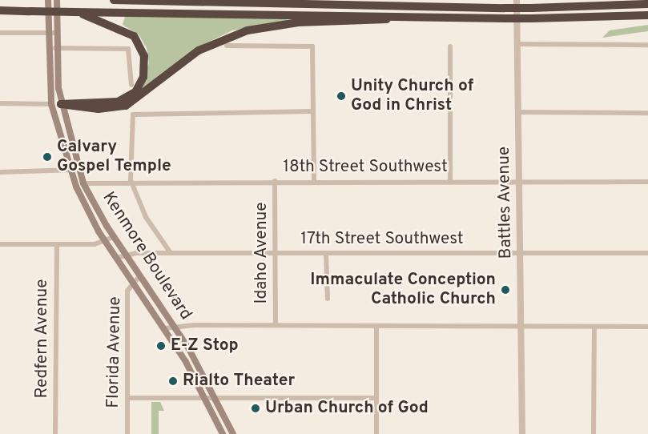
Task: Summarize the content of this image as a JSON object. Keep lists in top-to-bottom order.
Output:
{
  "streets": {
    "main road": ["Kenmore Boulevard"],
    "street": [
      "18th Street Southwest",
      "Battles Avenue",
      "17th Street Southwest",
      "Idaho Avenue",
      "Redfern Avenue",
      "Florida Avenue"
    ]
  },
  "crossings": [
    ["18th Street Southwest", "Battles Avenue"],
    ["18th Street Southwest", "Idaho Avenue"],
    ["18th Street Southwest", "Kenmore Boulevard"],
    ["Battles Avenue", "17th Street Southwest"],
    ["17th Street Southwest", "Idaho Avenue"],
    ["17th Street Southwest", "Kenmore Boulevard"],
    ["Kenmore Boulevard", "Florida Avenue"]
  ],
  "places": [
    "Unity Church of God in Christ",
    "Calvary Gospel Temple",
    "Immaculate Conception Catholic Church",
    "E-Z Stop",
    "Rialto Theater",
    "Urban Church of God"
  ]
}
